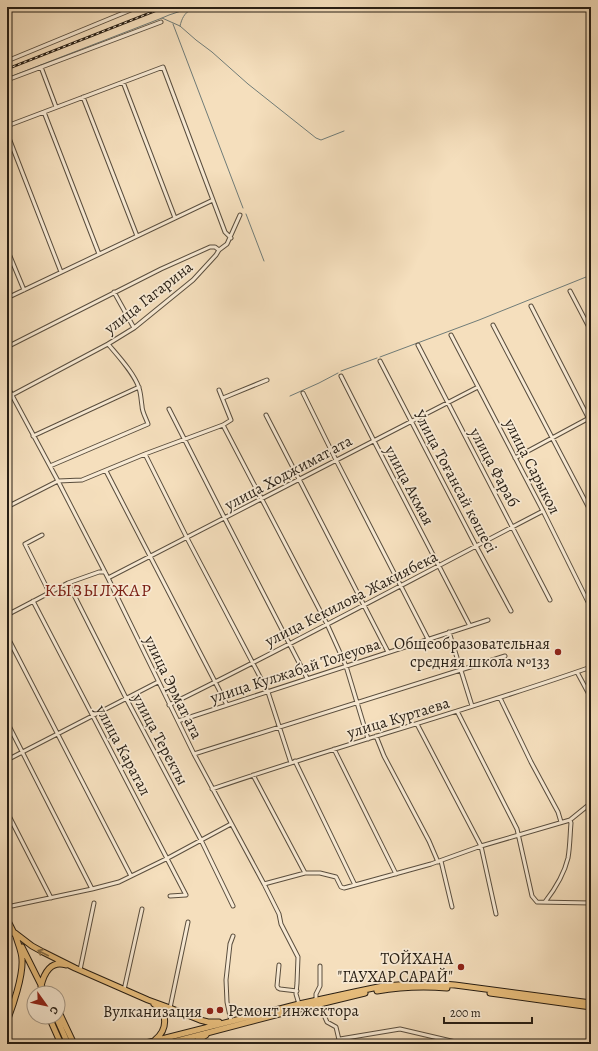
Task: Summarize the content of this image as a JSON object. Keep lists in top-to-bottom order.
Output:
{
  "streets": {
    "street": [
      "улица Гагарина",
      "улица Сарыкол",
      "улица Фараб",
      "улица Ходжимат ата",
      "Улица Тоғансай көшесі",
      "улица Акмая",
      "улица Кекилова Жакиябека",
      "улица Кулжабай Толеуова",
      "улица Эрмат ата",
      "улица Куртаева",
      "улица Теректы",
      "улица Каратал"
    ]
  },
  "crossings": [
    ["улица Гагарина", "улица Эрмат ата"],
    ["улица Сарыкол", "улица Ходжимат ата"],
    ["улица Сарыкол", "улица Кекилова Жакиябека"],
    ["улица Фараб", "улица Ходжимат ата"],
    ["улица Фараб", "улица Кекилова Жакиябека"],
    ["улица Ходжимат ата", "Улица Тоғансай көшесі"],
    ["улица Ходжимат ата", "улица Акмая"],
    ["улица Ходжимат ата", "улица Эрмат ата"],
    ["Улица Тоғансай көшесі", "улица Кекилова Жакиябека"],
    ["улица Акмая", "улица Кекилова Жакиябека"],
    ["улица Акмая", "улица Кулжабай Толеуова"],
    ["улица Кекилова Жакиябека", "улица Эрмат ата"],
    ["улица Кулжабай Толеуова", "улица Эрмат ата"],
    ["улица Эрмат ата", "улица Куртаева"]
  ],
  "districts": ["КЫЗЫЛЖАР"],
  "places": [
    "Общеобразовательная средняя школа №133",
    "ТОЙХАНА \"ГАУХАР САРАЙ\"",
    "Ремонт инжектора",
    "Вулканизация"
  ],
  "scale_bar": "200 m",
  "north": "bottom right"
}
